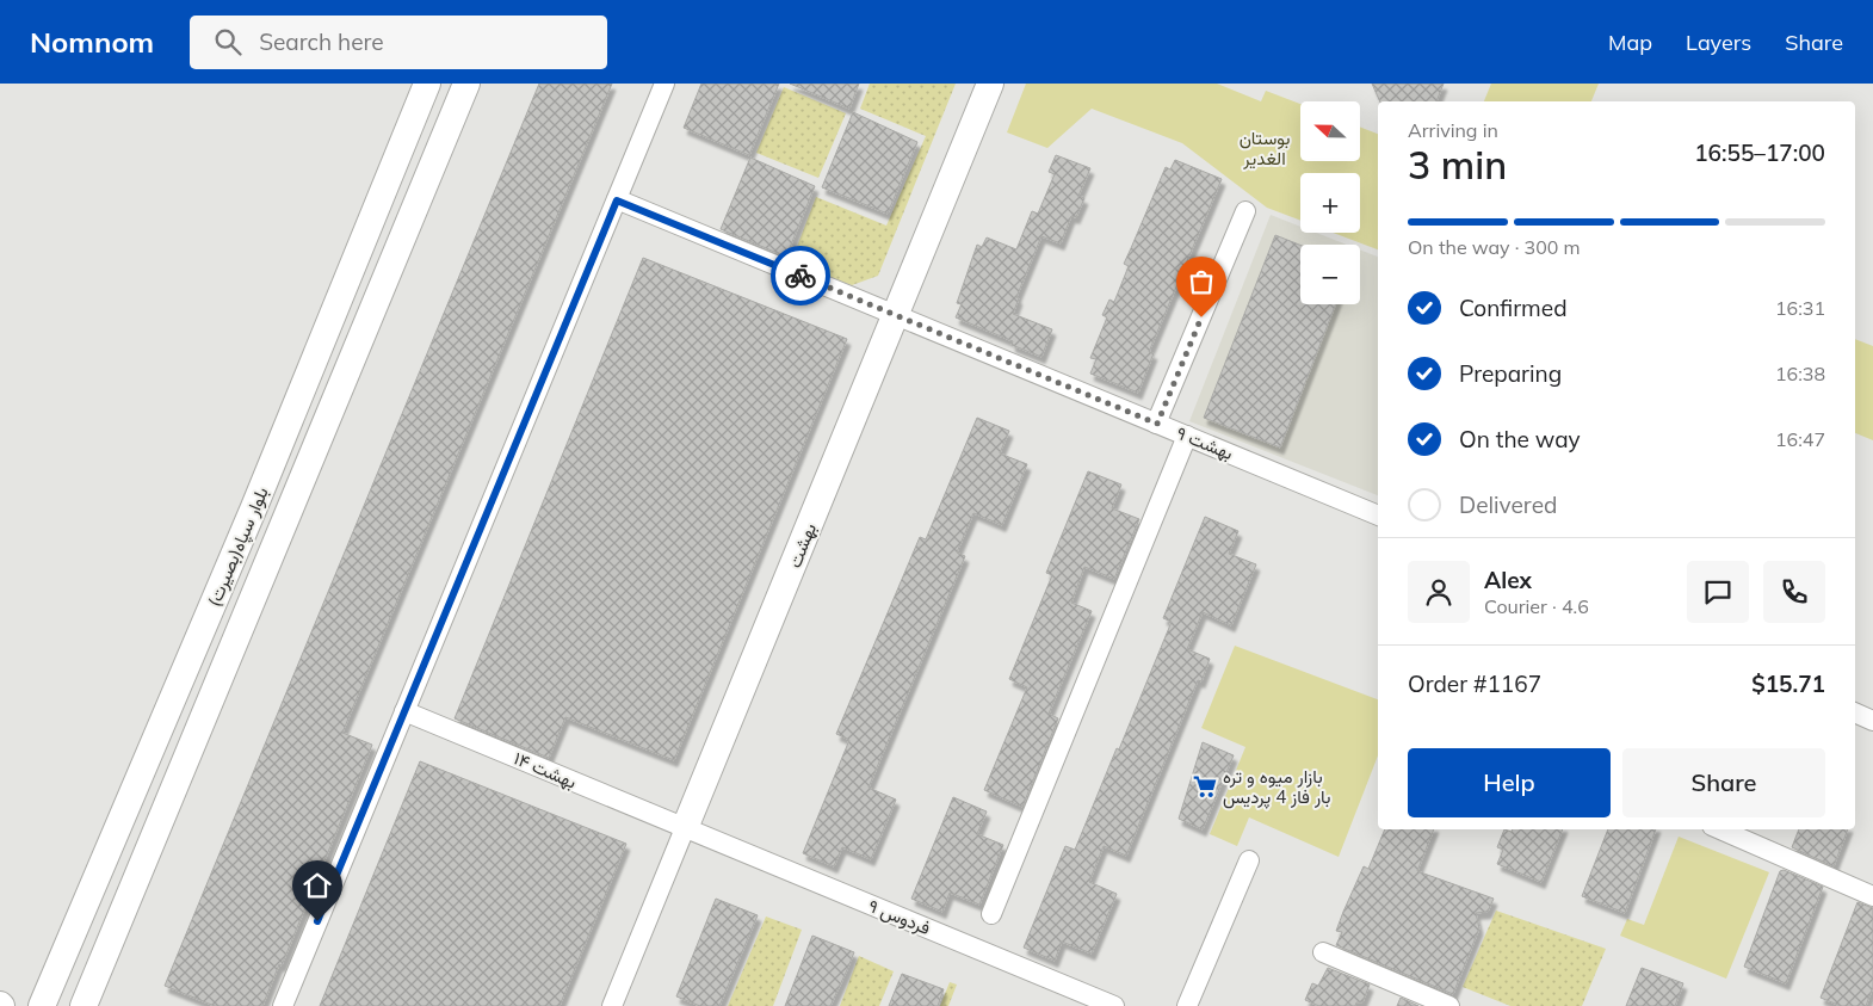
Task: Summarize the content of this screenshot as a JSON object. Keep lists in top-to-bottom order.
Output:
{
  "streets": {
    "main road": ["بهشت", "بلوار سپاه(بصیرت)"],
    "street": ["بهشت ۹", "بهشت ۱۴", "فردوس ۹"]
  },
  "crossings": [
    ["بهشت ۹", "بهشت"],
    ["بهشت", "بهشت ۱۴"],
    ["بهشت", "فردوس ۹"],
    ["بهشت ۱۴", "فردوس ۹"]
  ],
  "parks": ["بوستان الغدیر"],
  "places": {
    "supermarket": ["بازار میوه و تره بار فاز 4 پردیس"]
  },
  "north": "left",
  "page": {
    "header": "Nomnom",
    "search": "Search here",
    "nav": ["Map", "Layers", "Share"],
    "map_buttons": ["+", "−"],
    "heading": ["3 min", "Arriving in", "16:55–17:00"],
    "panel": [
      "Alex",
      "Courier · 4.6",
      "Order #1167",
      "$15.71"
    ],
    "bar": "On the way · 300 m",
    "list": [
      ["Confirmed", "16:31"],
      ["Preparing", "16:38"],
      ["On the way", "16:47"],
      "Delivered"
    ],
    "buttons": ["Help", "Share"]
  }
}
